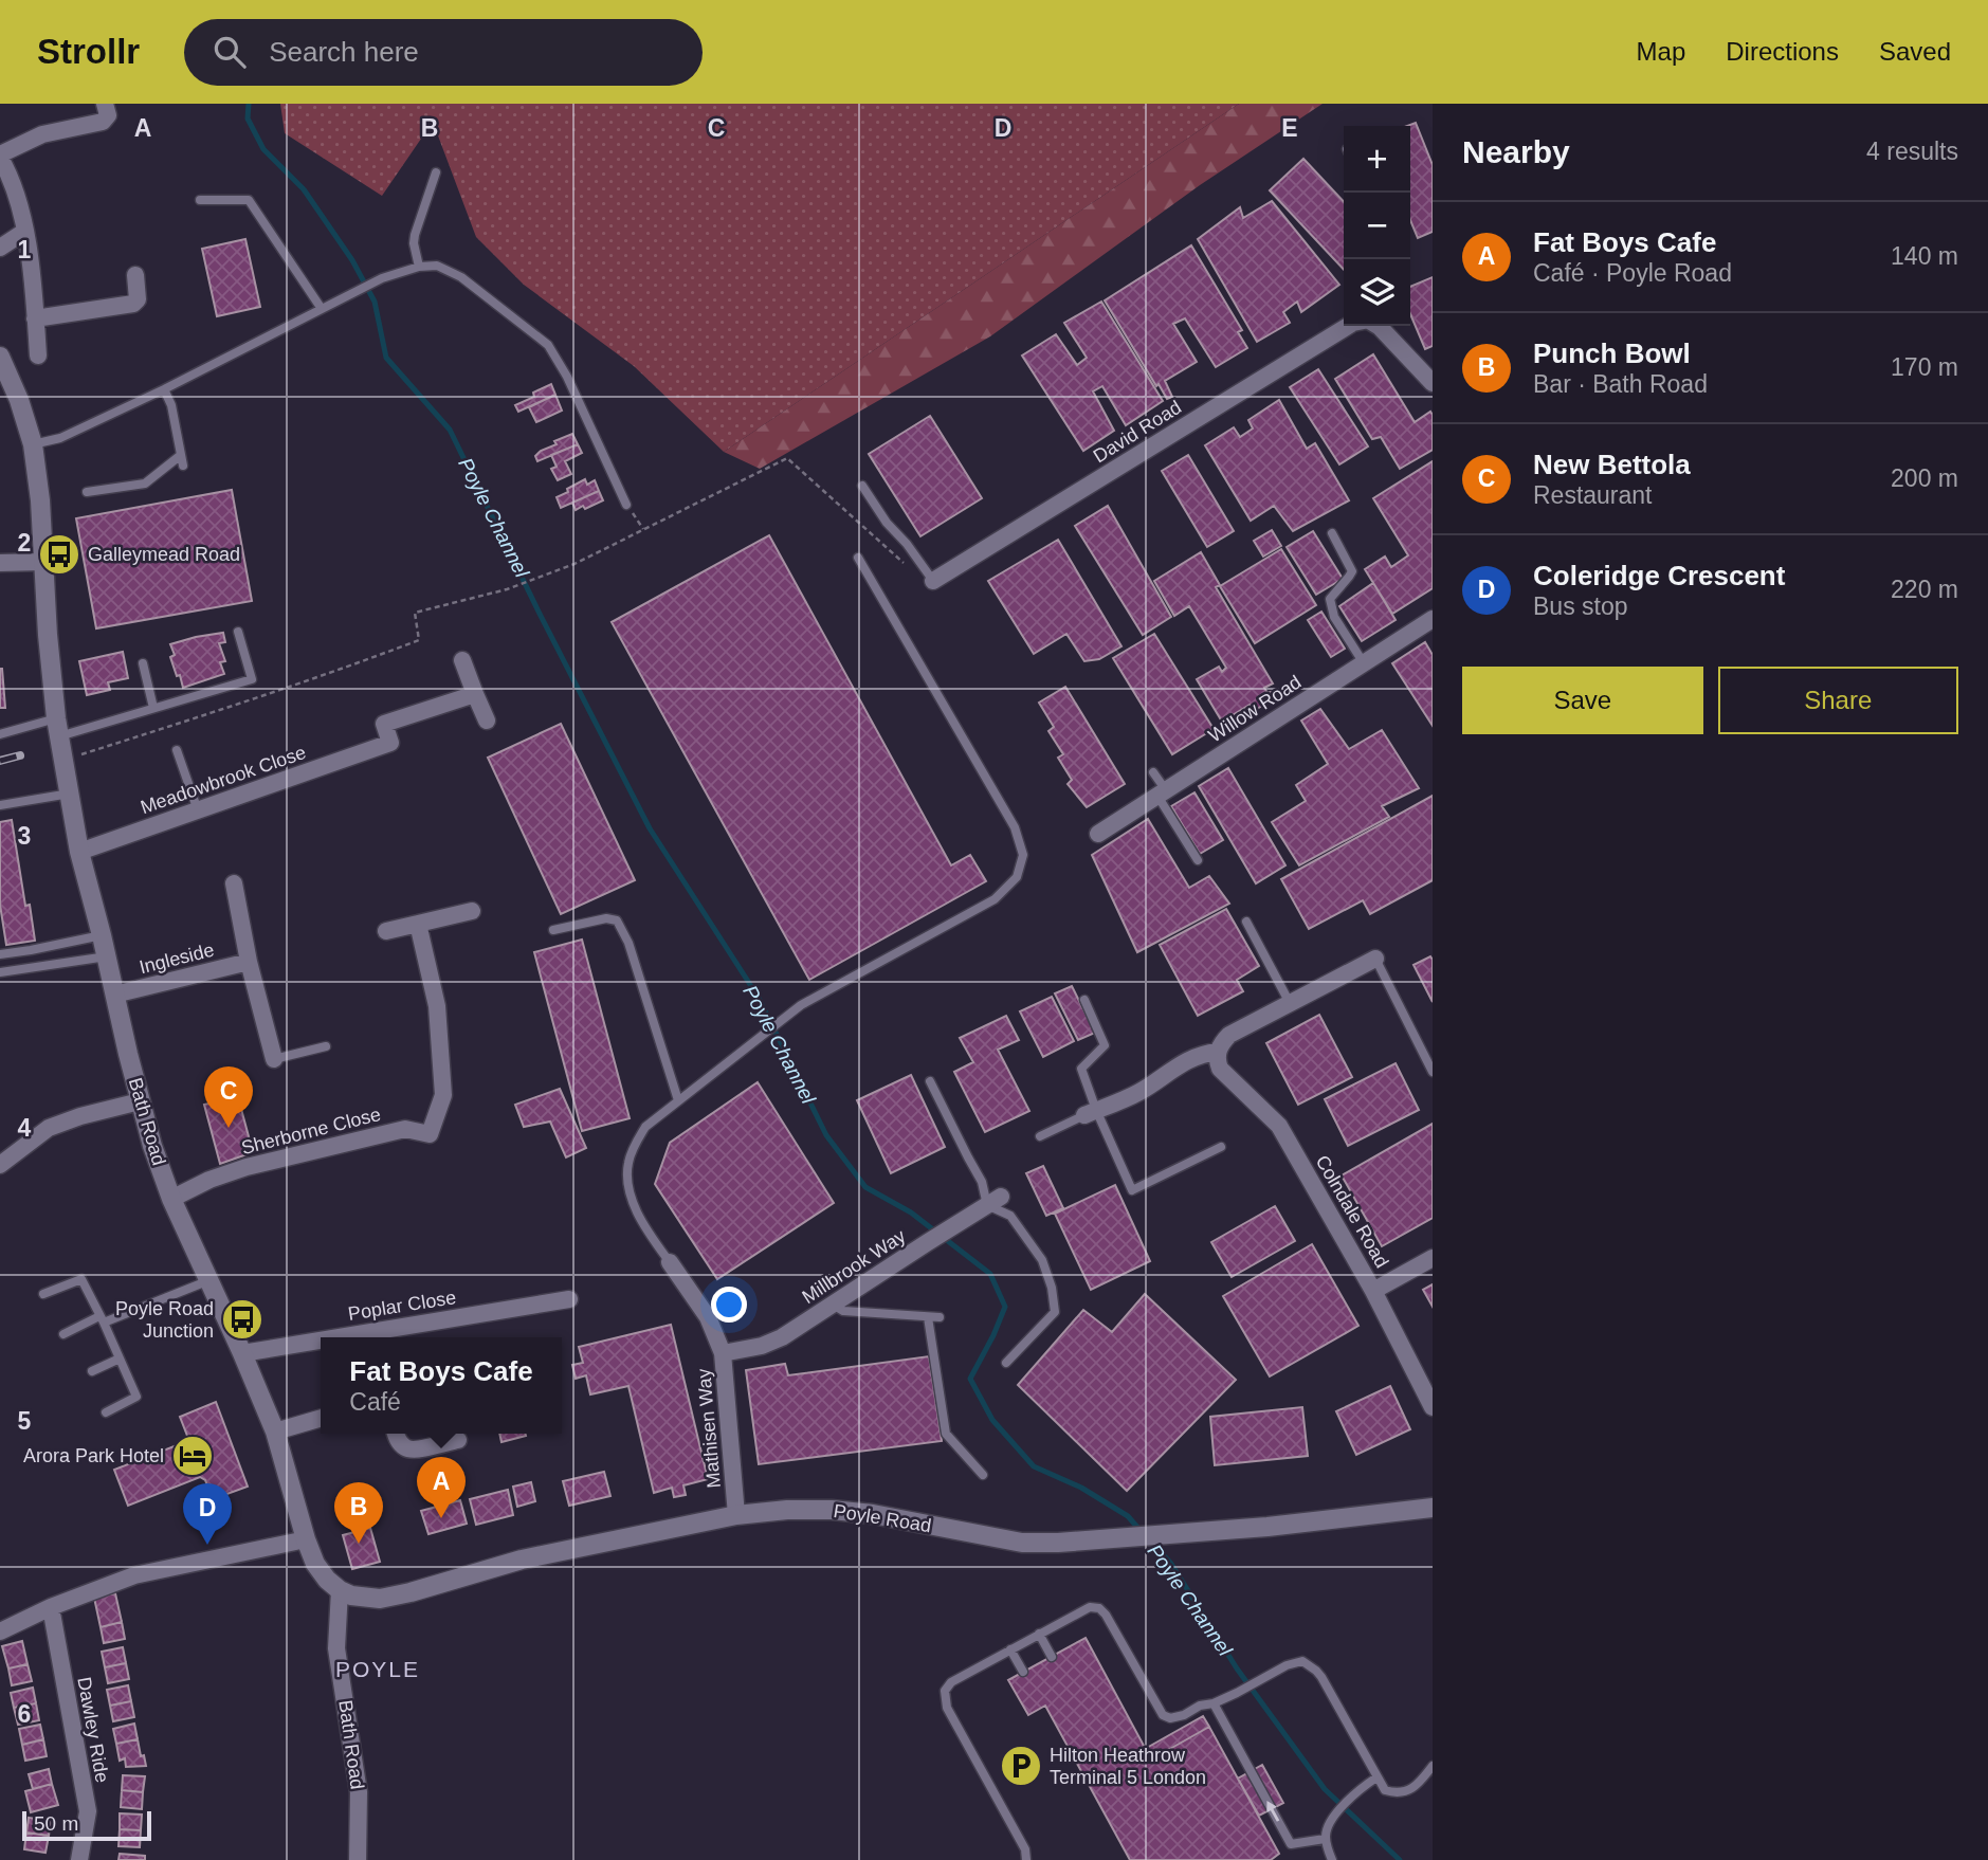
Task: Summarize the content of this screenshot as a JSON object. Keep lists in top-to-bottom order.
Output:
{
  "streets": {
    "street": [
      "David Road",
      "Willow Road",
      "Meadowbrook Close",
      "Ingleside",
      "Bath Road",
      "Sherborne Close",
      "Colndale Road",
      "Millbrook Way",
      "Poplar Close",
      "Mathisen Way",
      "Poyle Road",
      "Dawley Ride"
    ]
  },
  "crossings": [
    ["Meadowbrook Close", "Bath Road"],
    ["Ingleside", "Bath Road"],
    ["Bath Road", "Sherborne Close"],
    ["Bath Road", "Poplar Close"],
    ["Bath Road", "Poyle Road"],
    ["Millbrook Way", "Mathisen Way"],
    ["Mathisen Way", "Poyle Road"]
  ],
  "districts": ["POYLE"],
  "water": ["Poyle Channel"],
  "places": {
    "bus stop": ["Galleymead Road", "Poyle Road Junction"],
    "hotel": ["Arora Park Hotel"],
    "parking": ["Hilton Heathrow Terminal 5 London"]
  },
  "scale_bar": "50 m",
  "page": {
    "header": "Strollr",
    "search": "Search here",
    "nav": ["Map", "Directions", "Saved"],
    "heading": ["Nearby", "4 results"],
    "map_buttons": ["+", "−"],
    "list": [
      {
        "mark": "A",
        "name": "Fat Boys Cafe",
        "note": "Café · Poyle Road",
        "value": "140 m"
      },
      {
        "mark": "B",
        "name": "Punch Bowl",
        "note": "Bar · Bath Road",
        "value": "170 m"
      },
      {
        "mark": "C",
        "name": "New Bettola",
        "note": "Restaurant",
        "value": "200 m"
      },
      {
        "mark": "D",
        "name": "Coleridge Crescent",
        "note": "Bus stop",
        "value": "220 m"
      }
    ],
    "buttons": ["Save", "Share"],
    "pins": [
      "C",
      "A",
      "B",
      "D"
    ],
    "popup": ["Fat Boys Cafe", "Café"],
    "scale": "50 m"
  },
  "grid": {
    "columns": [
      "A",
      "B",
      "C",
      "D",
      "E"
    ],
    "rows": [
      "1",
      "2",
      "3",
      "4",
      "5",
      "6"
    ]
  }
}
